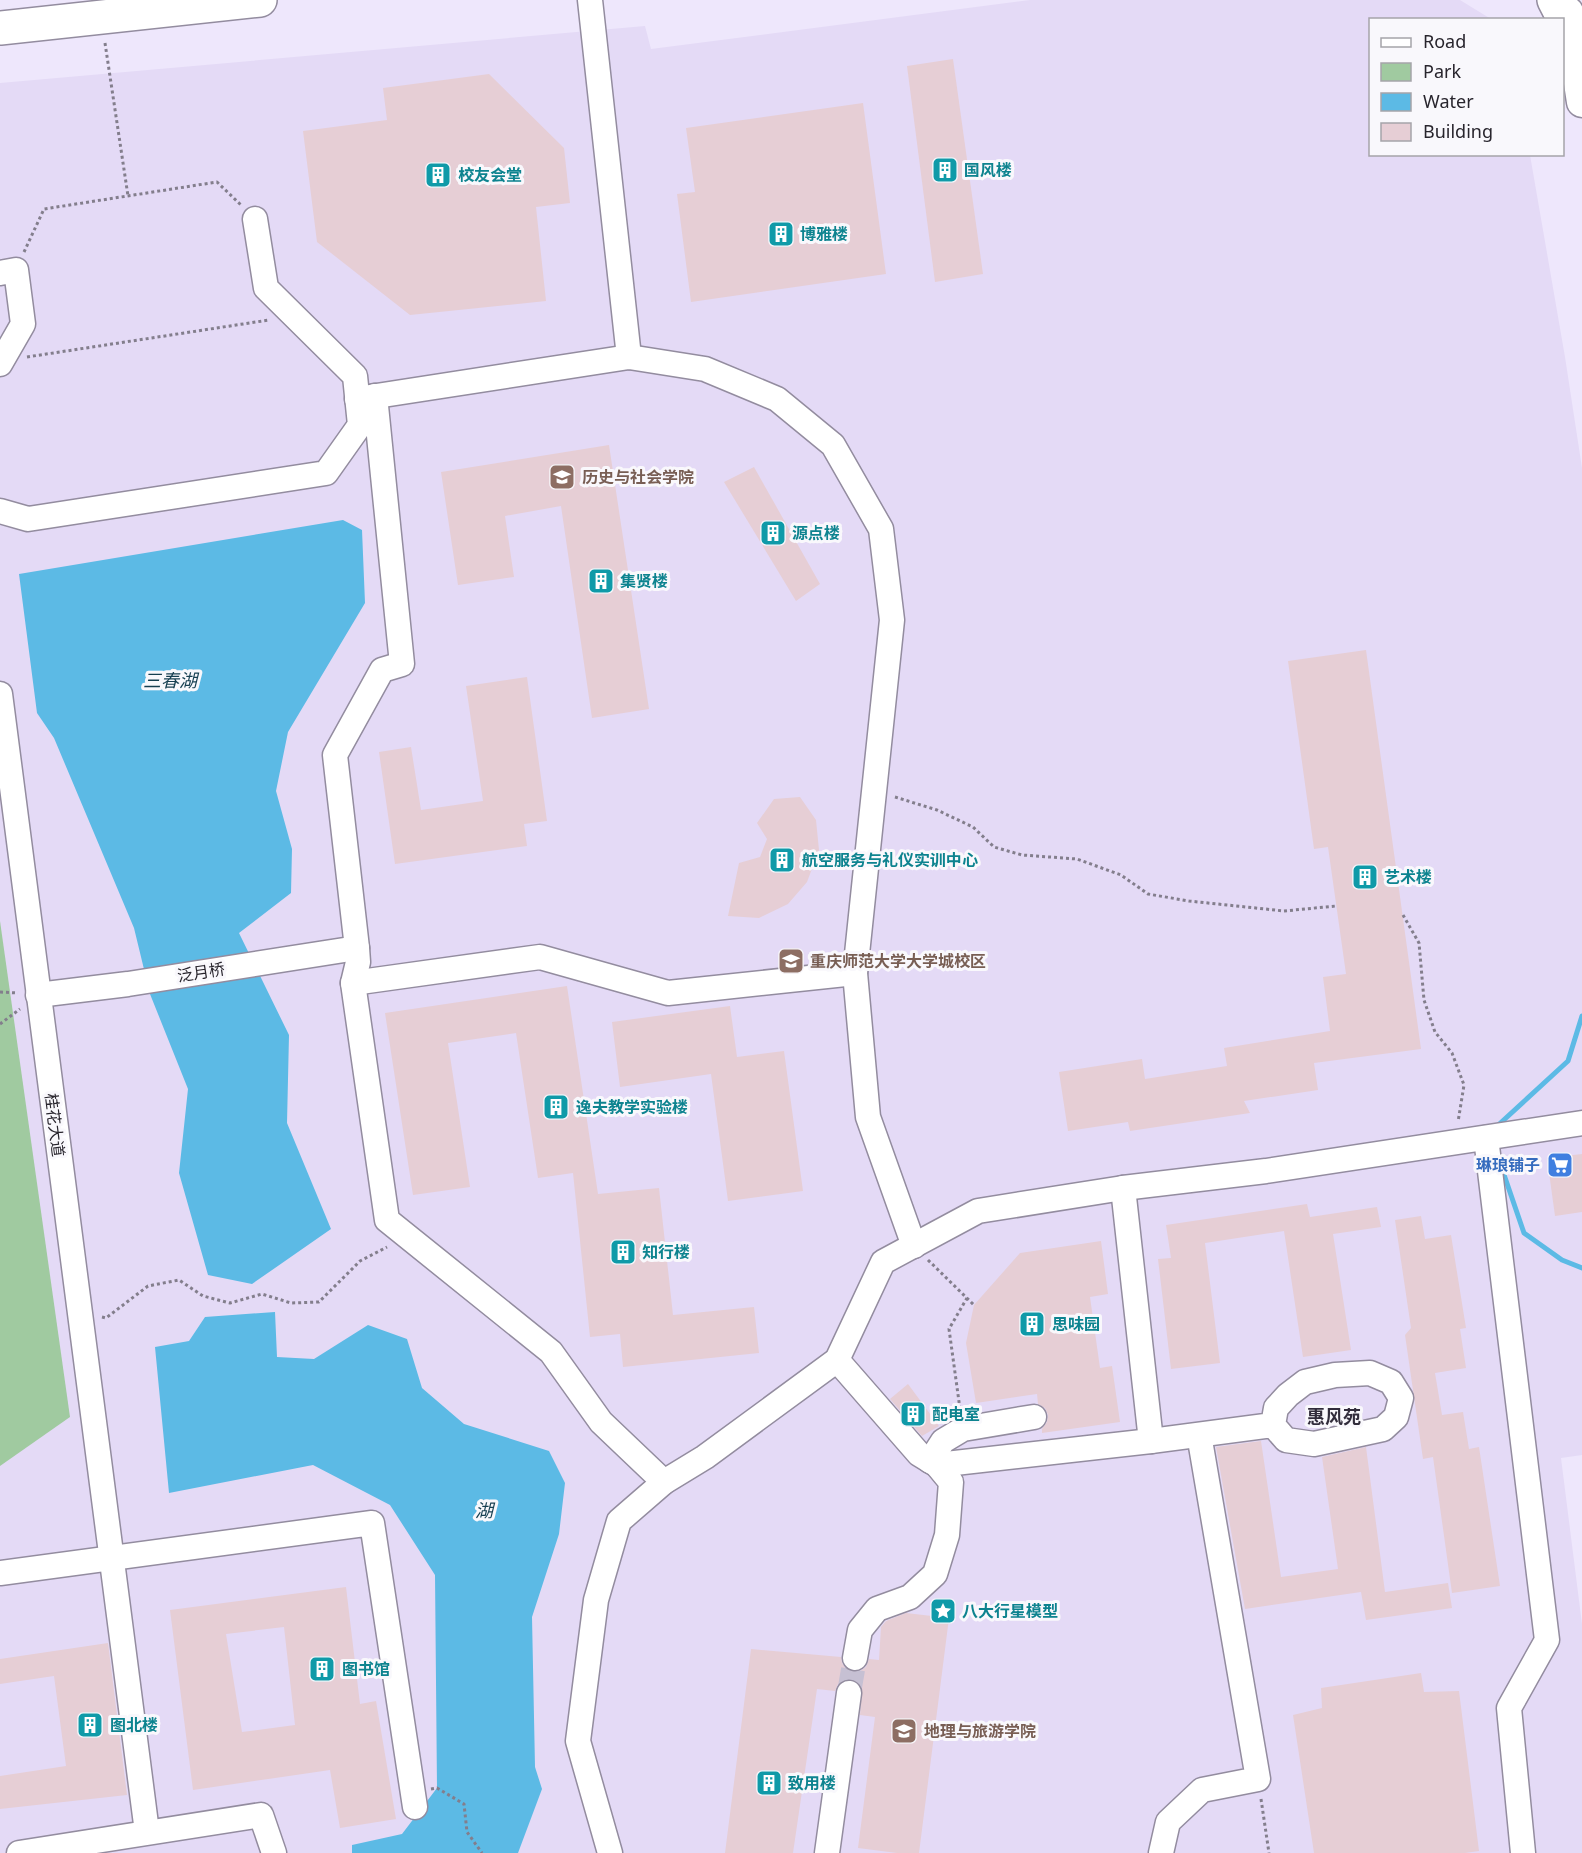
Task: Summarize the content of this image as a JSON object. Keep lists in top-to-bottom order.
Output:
{
  "streets": {
    "street": ["泛月桥", "桂花大道"]
  },
  "crossings": [
    ["泛月桥", "桂花大道"]
  ],
  "districts": ["惠风苑"],
  "water": ["三春湖", "湖"],
  "places": {
    "building": [
      "国风楼",
      "校友会堂",
      "博雅楼",
      "源点楼",
      "集贤楼",
      "航空服务与礼仪实训中心",
      "艺术楼",
      "逸夫教学实验楼",
      "知行楼",
      "思味园",
      "配电室",
      "图书馆",
      "图北楼",
      "致用楼"
    ],
    "school or university": ["历史与社会学院", "重庆师范大学大学城校区", "地理与旅游学院"],
    "supermarket": ["琳琅铺子"],
    "place": ["八大行星模型"]
  },
  "legend": [
    "Road",
    "Park",
    "Water",
    "Building"
  ]
}
